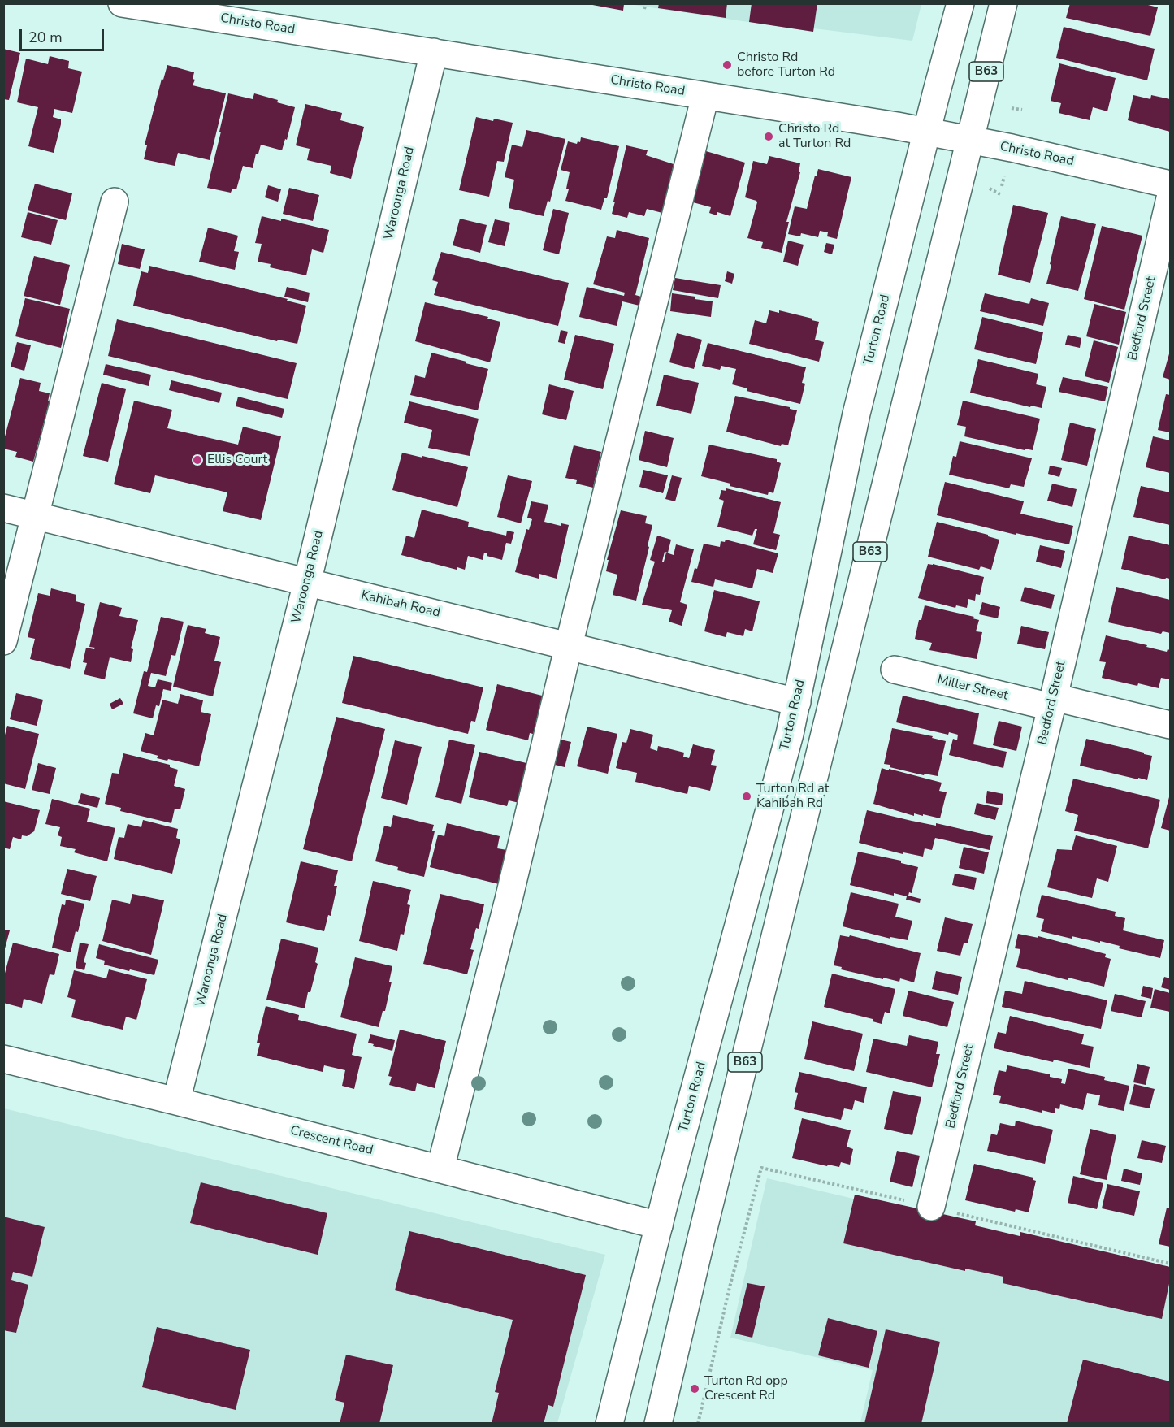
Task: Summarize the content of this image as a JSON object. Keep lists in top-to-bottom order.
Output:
{
  "streets": {
    "street": [
      "Christo Road",
      "B63",
      "Waroonga Road",
      "Bedford Street",
      "Turton Road",
      "Kahibah Road",
      "Miller Street",
      "Crescent Road"
    ]
  },
  "crossings": [
    ["Christo Road", "B63"],
    ["Christo Road", "Waroonga Road"],
    ["Christo Road", "Turton Road"],
    ["Waroonga Road", "Kahibah Road"],
    ["Waroonga Road", "Crescent Road"],
    ["Bedford Street", "Miller Street"],
    ["Turton Road", "Kahibah Road"],
    ["Turton Road", "Crescent Road"]
  ],
  "places": [
    "Christo Rd before Turton Rd",
    "Christo Rd at Turton Rd",
    "Ellis Court",
    "Turton Rd at Kahibah Rd",
    "Turton Rd opp Crescent Rd"
  ],
  "scale_bar": "20 m"
}
